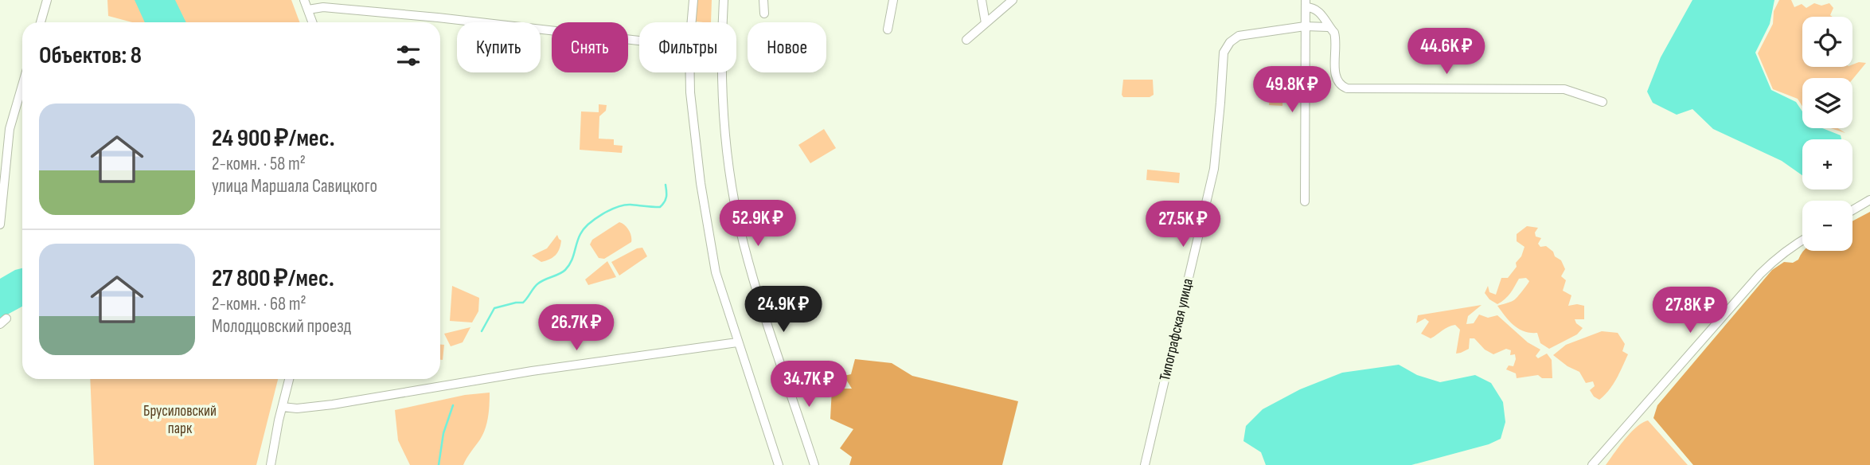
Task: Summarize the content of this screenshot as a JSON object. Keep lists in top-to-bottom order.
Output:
{
  "streets": {
    "street": ["Типографская улица"]
  },
  "parks": ["Брусиловский парк"],
  "page": {
    "map_buttons": ["+", "−"],
    "chip": [
      "Купить",
      "Снять",
      "Фильтры",
      "Новое"
    ],
    "heading": "Объектов: 8",
    "price": [
      "44.6K ₽",
      "49.8K ₽",
      "52.9K ₽",
      "27.5K ₽",
      "24.9K ₽",
      "27.8K ₽",
      "26.7K ₽",
      "34.7K ₽"
    ],
    "list": [
      {
        "name": "24 900 ₽/мес.",
        "note": "2-комн. · 58 m² · улица Маршала Савицкого"
      },
      {
        "name": "27 800 ₽/мес.",
        "note": "2-комн. · 68 m² · Молодцовский проезд"
      }
    ]
  }
}
